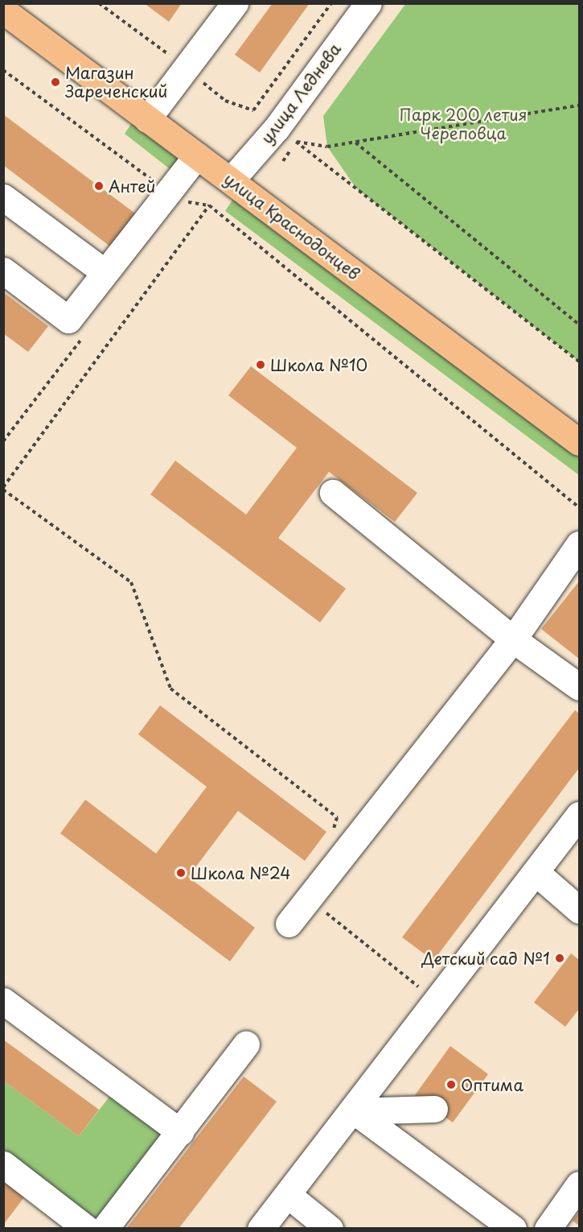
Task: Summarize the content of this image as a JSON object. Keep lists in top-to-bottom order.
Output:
{
  "streets": {
    "main road": ["улица Краснодонцев"],
    "street": ["улица Леднева"]
  },
  "crossings": [
    ["улица Леднева", "улица Краснодонцев"]
  ],
  "parks": ["Парк 200 летия Череповца"],
  "places": [
    "Магазин Зареченский",
    "Антей",
    "Школа №10",
    "Школа №24",
    "Детский сад №1",
    "Оптима"
  ]
}
